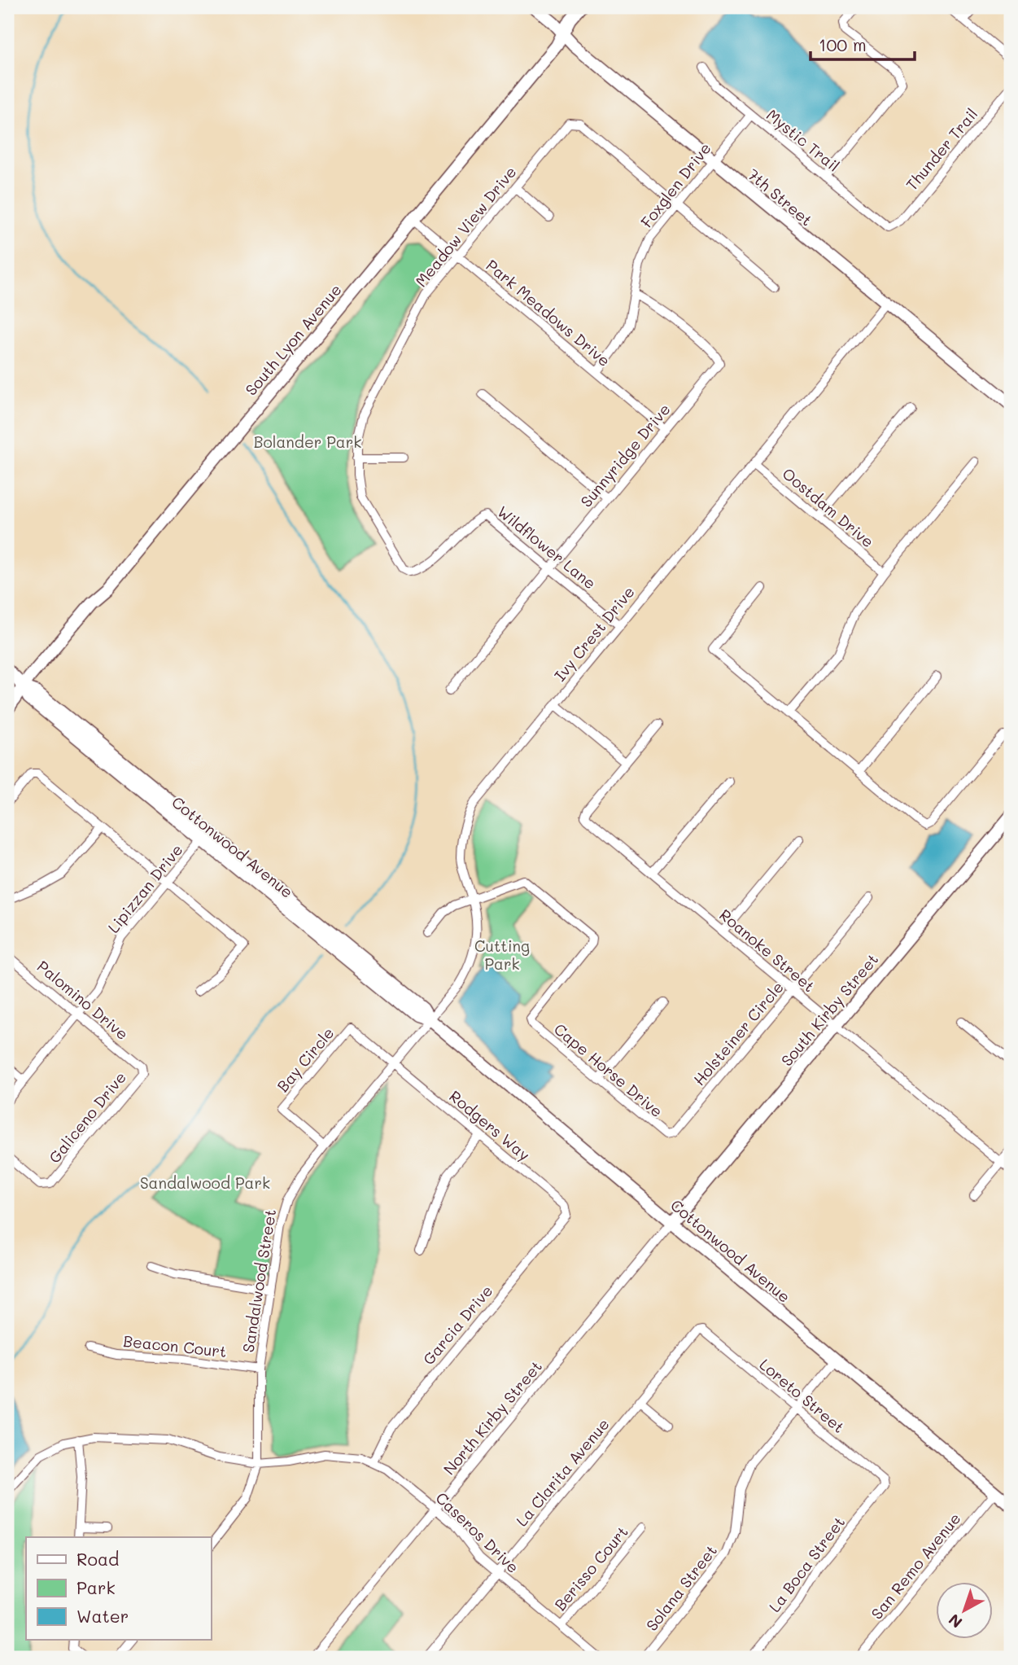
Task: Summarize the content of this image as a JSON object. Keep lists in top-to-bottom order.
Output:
{
  "streets": {
    "street": [
      "Mystic Trail",
      "Thunder Trail",
      "Foxglen Drive",
      "7th Street",
      "Meadow View Drive",
      "Park Meadows Drive",
      "South Lyon Avenue",
      "Sunnyridge Drive",
      "Oostdam Drive",
      "Wildflower Lane",
      "Ivy Crest Drive",
      "Cottonwood Avenue",
      "Lipizzan Drive",
      "Roanoke Street",
      "Palomino Drive",
      "South Kirby Street",
      "Holsteiner Circle",
      "Bay Circle",
      "Cape Horse Drive",
      "Galiceno Drive",
      "Rodgers Way",
      "Sandalwood Street",
      "Garcia Drive",
      "Beacon Court",
      "Loreto Street",
      "North Kirby Street",
      "La Clarita Avenue",
      "Caseros Drive",
      "La Boca Street",
      "San Remo Avenue",
      "Berisso Court",
      "Solana Street"
    ]
  },
  "crossings": [
    ["Mystic Trail", "Thunder Trail"],
    ["Mystic Trail", "Foxglen Drive"],
    ["Foxglen Drive", "7th Street"],
    ["Foxglen Drive", "Meadow View Drive"],
    ["Foxglen Drive", "Park Meadows Drive"],
    ["Foxglen Drive", "Sunnyridge Drive"],
    ["7th Street", "South Lyon Avenue"],
    ["7th Street", "Ivy Crest Drive"],
    ["Meadow View Drive", "Park Meadows Drive"],
    ["Meadow View Drive", "Wildflower Lane"],
    ["Park Meadows Drive", "South Lyon Avenue"],
    ["Park Meadows Drive", "Sunnyridge Drive"],
    ["South Lyon Avenue", "Cottonwood Avenue"],
    ["Sunnyridge Drive", "Wildflower Lane"],
    ["Oostdam Drive", "Ivy Crest Drive"],
    ["Wildflower Lane", "Ivy Crest Drive"],
    ["Ivy Crest Drive", "Cottonwood Avenue"],
    ["Ivy Crest Drive", "Cape Horse Drive"],
    ["Ivy Crest Drive", "Sandalwood Street"],
    ["Cottonwood Avenue", "Lipizzan Drive"],
    ["Cottonwood Avenue", "South Kirby Street"],
    ["Cottonwood Avenue", "Sandalwood Street"],
    ["Cottonwood Avenue", "North Kirby Street"],
    ["Cottonwood Avenue", "San Remo Avenue"],
    ["Cottonwood Avenue", "Solana Street"],
    ["Lipizzan Drive", "Palomino Drive"],
    ["Roanoke Street", "South Kirby Street"],
    ["Roanoke Street", "Holsteiner Circle"],
    ["Palomino Drive", "Galiceno Drive"],
    ["South Kirby Street", "North Kirby Street"],
    ["Holsteiner Circle", "Cape Horse Drive"],
    ["Bay Circle", "Rodgers Way"],
    ["Bay Circle", "Sandalwood Street"],
    ["Rodgers Way", "Sandalwood Street"],
    ["Rodgers Way", "Garcia Drive"],
    ["Sandalwood Street", "Beacon Court"],
    ["Sandalwood Street", "Caseros Drive"],
    ["Garcia Drive", "Caseros Drive"],
    ["Loreto Street", "La Clarita Avenue"],
    ["Loreto Street", "La Boca Street"],
    ["Loreto Street", "Solana Street"],
    ["North Kirby Street", "Caseros Drive"],
    ["La Clarita Avenue", "Caseros Drive"],
    ["Caseros Drive", "Berisso Court"]
  ],
  "parks": ["Bolander Park", "Cutting Park", "Sandalwood Park"],
  "legend": ["Road", "Park", "Water"],
  "scale_bar": "100 m",
  "north": "bottom left"
}
